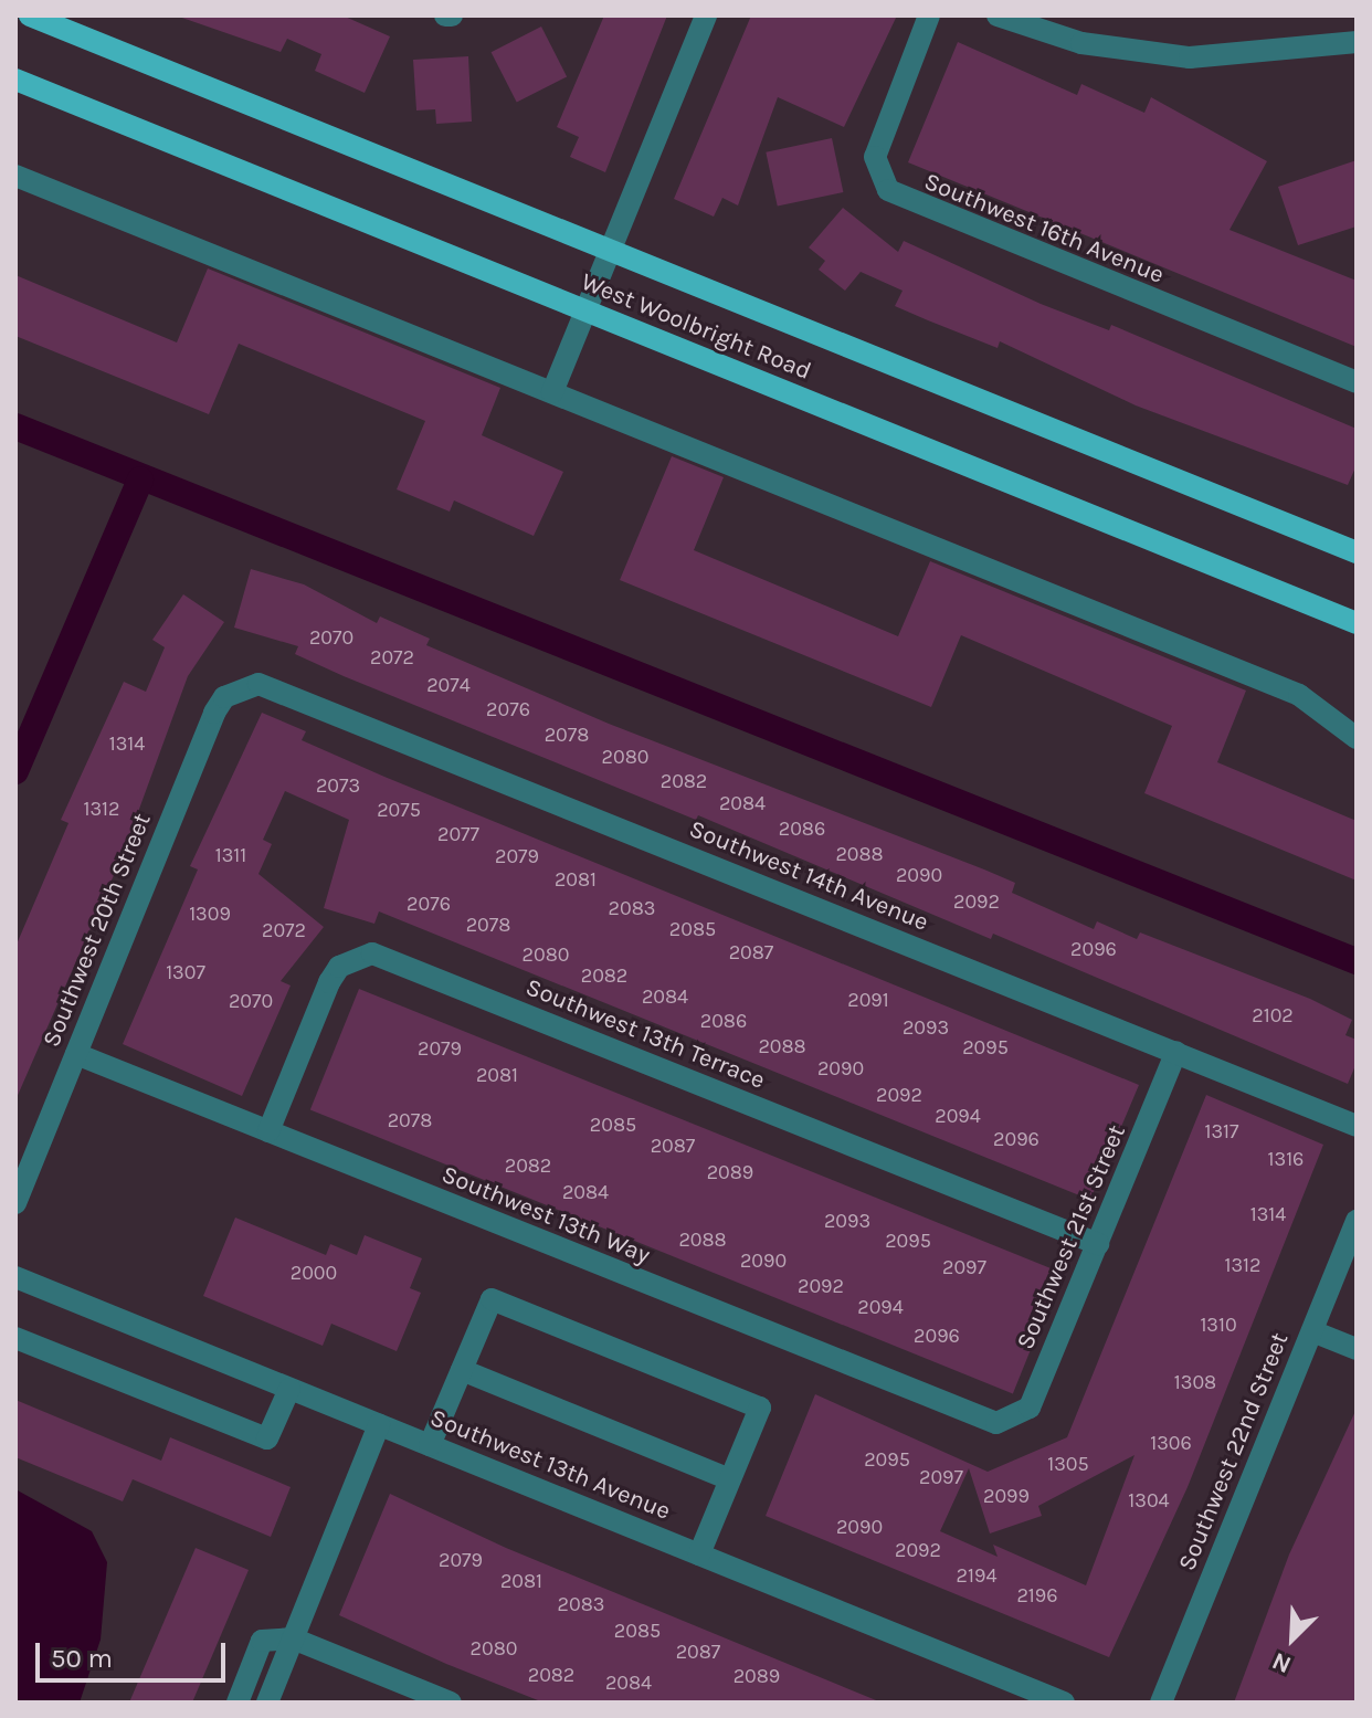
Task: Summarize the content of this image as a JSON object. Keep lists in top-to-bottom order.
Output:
{
  "streets": {
    "main road": ["West Woolbright Road"],
    "street": [
      "Southwest 16th Avenue",
      "Southwest 14th Avenue",
      "Southwest 20th Street",
      "Southwest 13th Terrace",
      "Southwest 13th Way",
      "Southwest 21st Street",
      "Southwest 22nd Street",
      "Southwest 13th Avenue"
    ]
  },
  "crossings": [
    ["Southwest 14th Avenue", "Southwest 20th Street"],
    ["Southwest 14th Avenue", "Southwest 21st Street"],
    ["Southwest 20th Street", "Southwest 13th Way"],
    ["Southwest 13th Terrace", "Southwest 13th Way"],
    ["Southwest 13th Terrace", "Southwest 21st Street"],
    ["Southwest 13th Way", "Southwest 21st Street"]
  ],
  "house_numbers": [
    "2070",
    "2072",
    "2074",
    "2076",
    "2078",
    "1314",
    "2080",
    "2082",
    "2073",
    "2084",
    "1312",
    "2075",
    "2086",
    "2077",
    "2088",
    "1311",
    "2079",
    "2090",
    "2081",
    "2092",
    "2076",
    "2083",
    "1309",
    "2078",
    "2085",
    "2072",
    "2096",
    "2087",
    "2080",
    "1307",
    "2082",
    "2084",
    "2091",
    "2070",
    "2102",
    "2086",
    "2093",
    "2088",
    "2095",
    "2079",
    "2090",
    "2081",
    "2092",
    "2094",
    "2078",
    "2085",
    "1317",
    "2096",
    "2087",
    "1316",
    "2082",
    "2089",
    "2084",
    "1314",
    "2093",
    "2088",
    "2095",
    "2090",
    "1312",
    "2097",
    "2000",
    "2092",
    "2094",
    "1310",
    "2096",
    "1308",
    "1306",
    "2095",
    "1305",
    "2097",
    "2099",
    "1304",
    "2090",
    "2092",
    "2079",
    "2194",
    "2081",
    "2196",
    "2083",
    "2085",
    "2080",
    "2087",
    "2082",
    "2089",
    "2084"
  ],
  "scale_bar": "50 m",
  "north": "bottom left"
}
